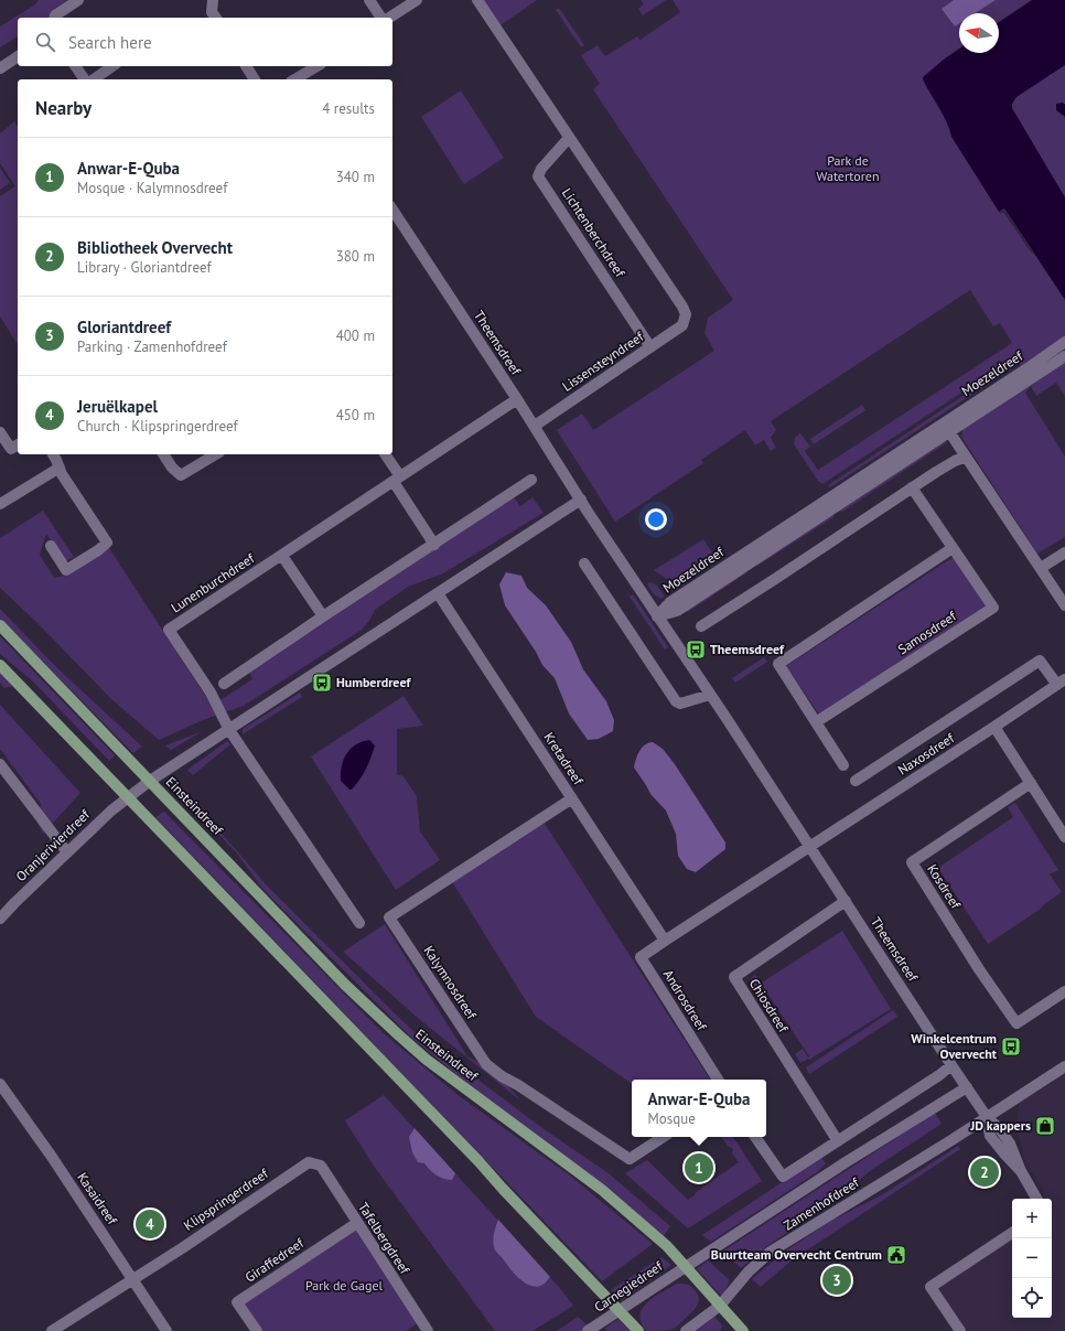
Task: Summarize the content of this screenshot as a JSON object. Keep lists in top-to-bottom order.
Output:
{
  "streets": {
    "main road": ["Einsteindreef"],
    "street": [
      "Lichtenberchdreef",
      "Theemsdreef",
      "Lissensteyndreef",
      "Moezeldreef",
      "Lunenburchdreef",
      "Samosdreef",
      "Naxosdreef",
      "Kretadreef",
      "Oranjerivierdreef",
      "Kosdreef",
      "Kalymnosdreef",
      "Androsdreef",
      "Chiosdreef",
      "Kasaidreef",
      "Klipspringerdreef",
      "Zamenhofdreef",
      "Tafelbergdreef",
      "Giraffedreef",
      "Carnegiedreef"
    ]
  },
  "crossings": [
    ["Lichtenberchdreef", "Lissensteyndreef"],
    ["Theemsdreef", "Lissensteyndreef"],
    ["Theemsdreef", "Moezeldreef"],
    ["Theemsdreef", "Lunenburchdreef"],
    ["Theemsdreef", "Naxosdreef"],
    ["Theemsdreef", "Chiosdreef"],
    ["Theemsdreef", "Zamenhofdreef"],
    ["Naxosdreef", "Kretadreef"],
    ["Naxosdreef", "Androsdreef"],
    ["Kretadreef", "Kalymnosdreef"],
    ["Kretadreef", "Androsdreef"],
    ["Einsteindreef", "Oranjerivierdreef"],
    ["Einsteindreef", "Zamenhofdreef"],
    ["Einsteindreef", "Carnegiedreef"],
    ["Kasaidreef", "Klipspringerdreef"],
    ["Klipspringerdreef", "Tafelbergdreef"],
    ["Zamenhofdreef", "Carnegiedreef"],
    ["Tafelbergdreef", "Giraffedreef"]
  ],
  "parks": ["Park de Watertoren", "Park de Gagel"],
  "places": {
    "bus stop": ["Theemsdreef", "Humberdreef", "Winkelcentrum Overvecht"],
    "shop": ["JD kappers"],
    "public building": ["Buurtteam Overvecht Centrum"]
  },
  "north": "left",
  "page": {
    "search": "Search here",
    "heading": ["Nearby", "4 results"],
    "list": [
      {
        "mark": "1",
        "name": "Anwar-E-Quba",
        "note": "Mosque · Kalymnosdreef",
        "value": "340 m"
      },
      {
        "mark": "2",
        "name": "Bibliotheek Overvecht",
        "note": "Library · Gloriantdreef",
        "value": "380 m"
      },
      {
        "mark": "3",
        "name": "Gloriantdreef",
        "note": "Parking · Zamenhofdreef",
        "value": "400 m"
      },
      {
        "mark": "4",
        "name": "Jeruëlkapel",
        "note": "Church · Klipspringerdreef",
        "value": "450 m"
      }
    ],
    "popup": ["Anwar-E-Quba", "Mosque"],
    "pins": [
      "1",
      "2",
      "4",
      "3"
    ],
    "map_buttons": ["+", "−"]
  }
}
